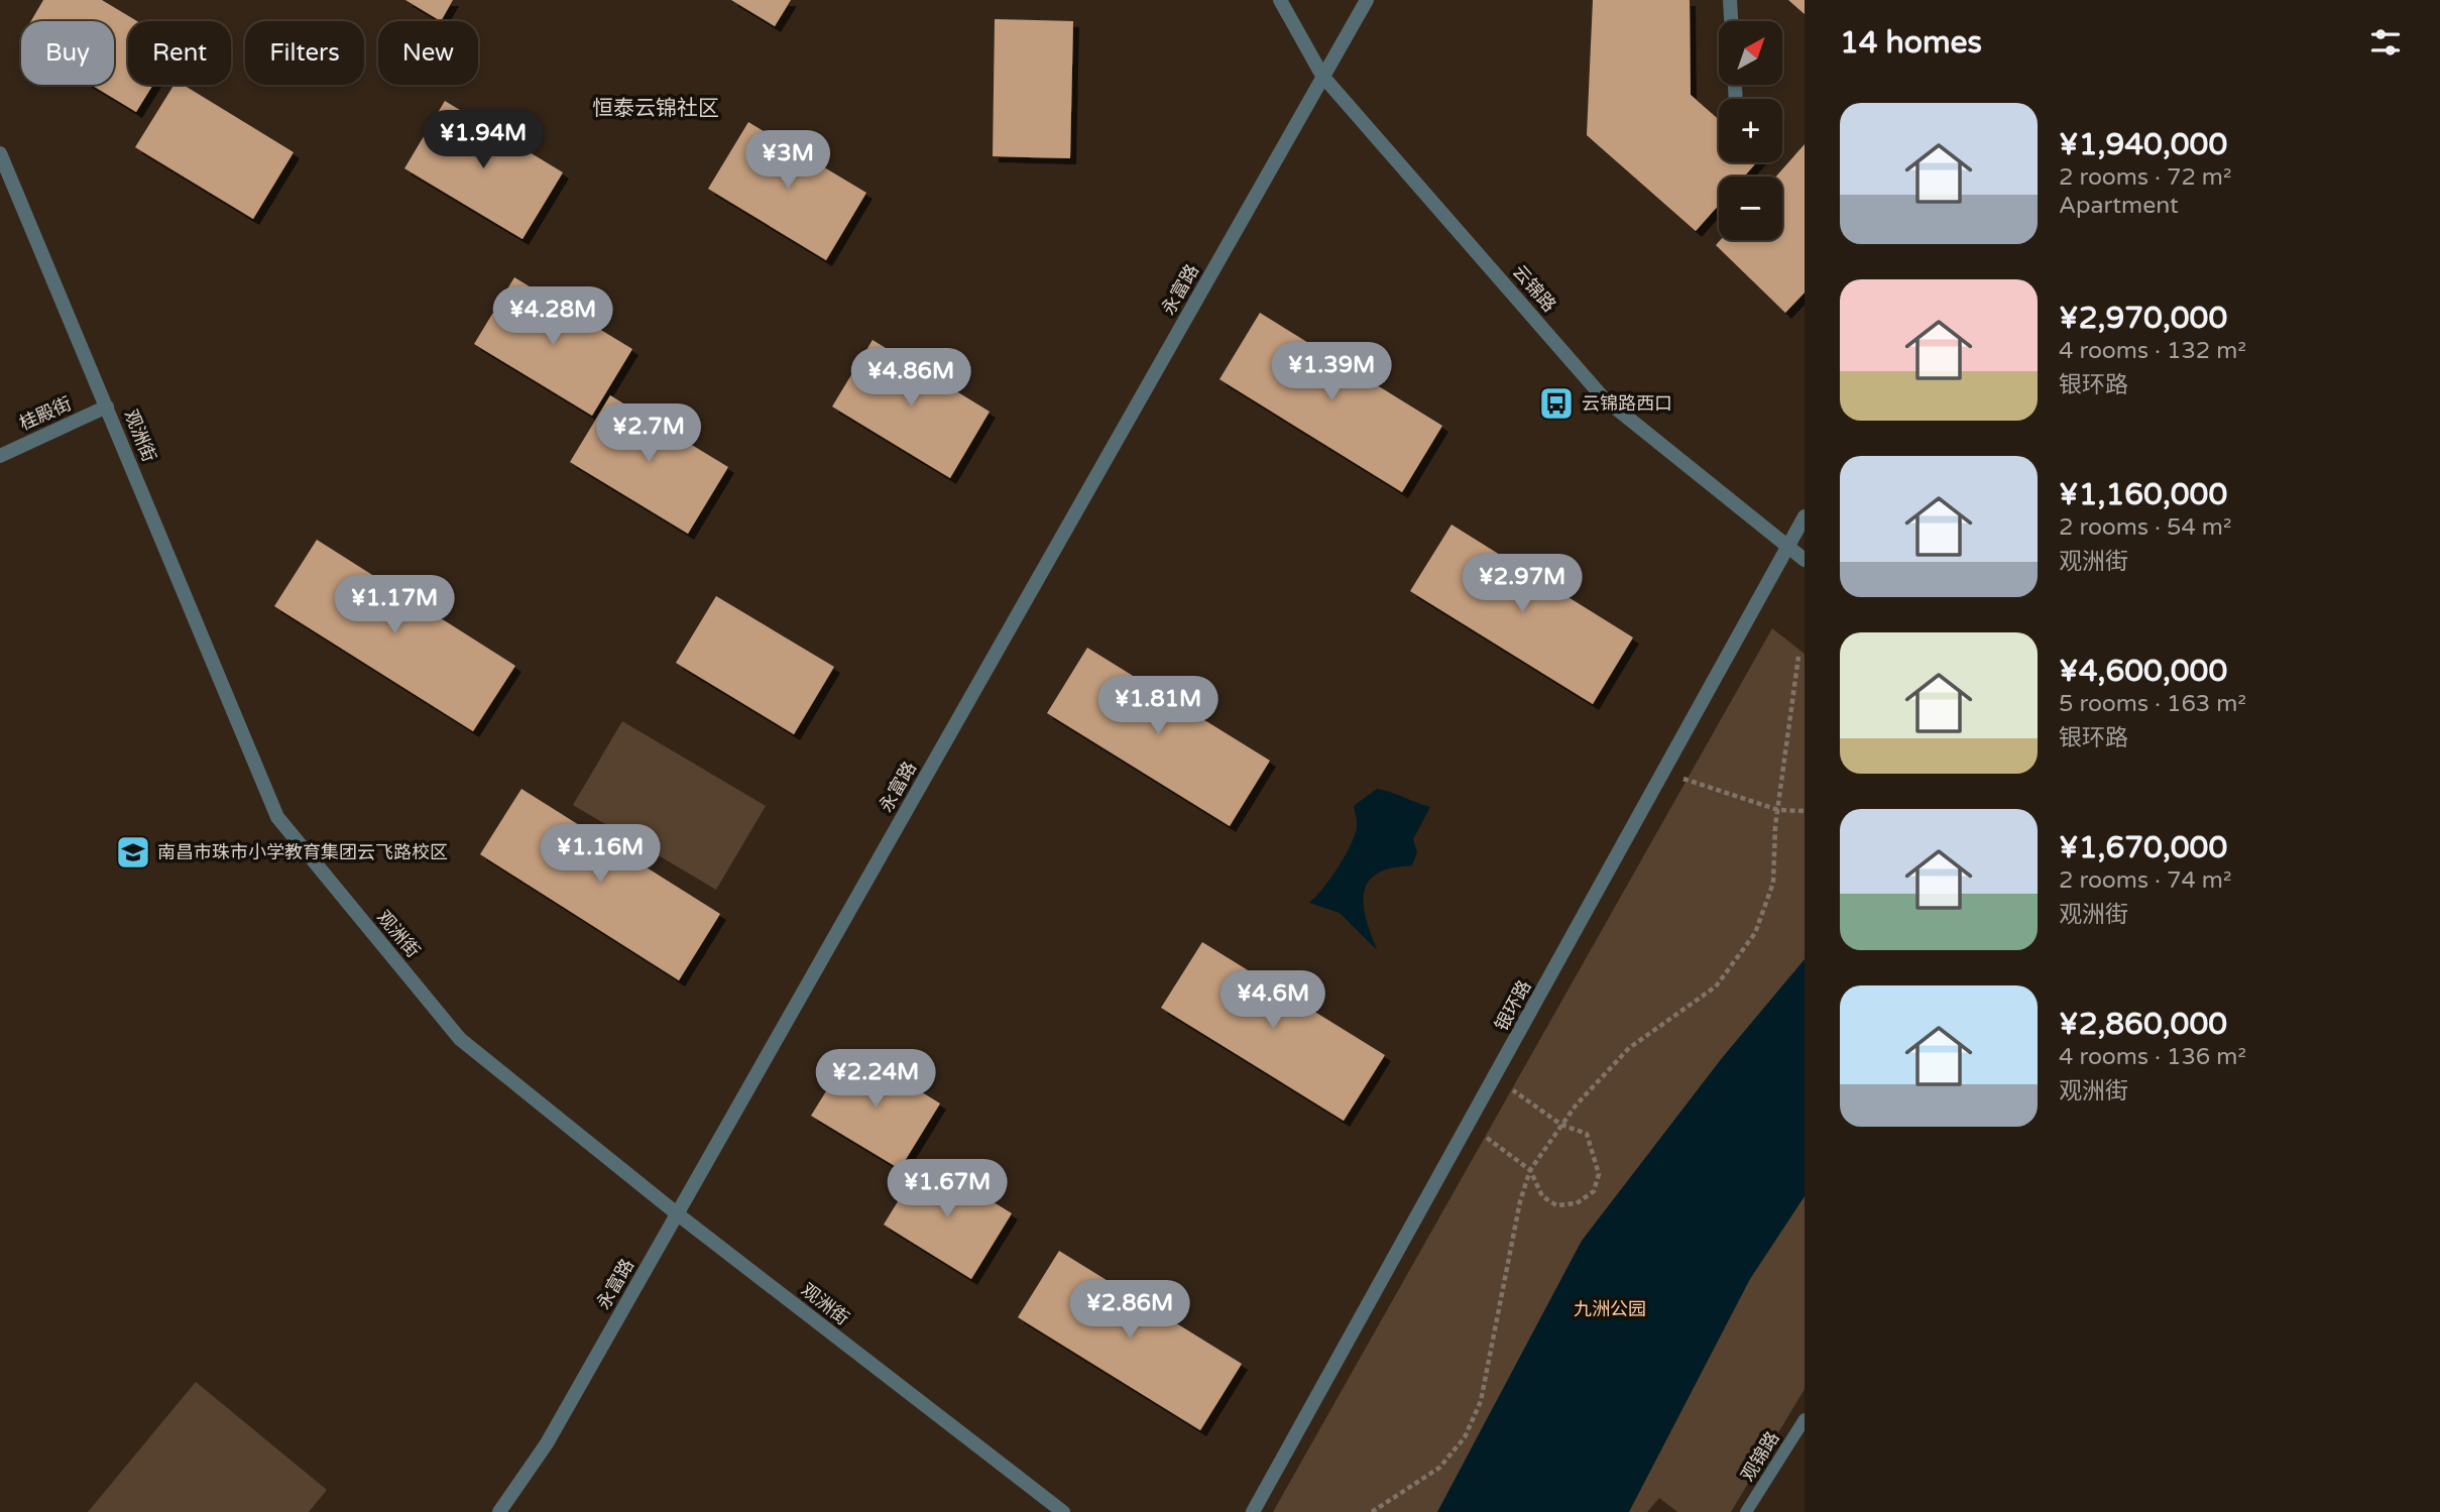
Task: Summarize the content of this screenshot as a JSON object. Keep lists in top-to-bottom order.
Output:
{
  "streets": {
    "street": [
      "云锦路",
      "永富路",
      "桂殿街",
      "观洲街",
      "银环路"
    ],
    "lane": ["观锦路"]
  },
  "crossings": [
    ["云锦路", "永富路"],
    ["云锦路", "银环路"],
    ["永富路", "观洲街"],
    ["桂殿街", "观洲街"]
  ],
  "districts": ["恒泰云锦社区"],
  "parks": ["九洲公园"],
  "places": {
    "bus stop": ["云锦路西口"],
    "school or university": ["南昌市珠市小学教育集团云飞路校区"]
  },
  "north": "top right",
  "page": {
    "heading": "14 homes",
    "map_buttons": ["+", "−"],
    "chip": [
      "Buy",
      "Rent",
      "Filters",
      "New"
    ],
    "list": [
      {
        "name": "¥1,940,000",
        "note": "2 rooms · 72 m² · Apartment"
      },
      {
        "name": "¥2,970,000",
        "note": "4 rooms · 132 m² · 银环路"
      },
      {
        "name": "¥1,160,000",
        "note": "2 rooms · 54 m² · 观洲街"
      },
      {
        "name": "¥4,600,000",
        "note": "5 rooms · 163 m² · 银环路"
      },
      {
        "name": "¥1,670,000",
        "note": "2 rooms · 74 m² · 观洲街"
      },
      {
        "name": "¥2,860,000",
        "note": "4 rooms · 136 m² · 观洲街"
      }
    ],
    "price": [
      "¥1.94M",
      "¥3M",
      "¥4.28M",
      "¥1.39M",
      "¥4.86M",
      "¥2.7M",
      "¥2.97M",
      "¥1.17M",
      "¥1.81M",
      "¥1.16M",
      "¥4.6M",
      "¥2.24M",
      "¥1.67M",
      "¥2.86M"
    ]
  }
}
